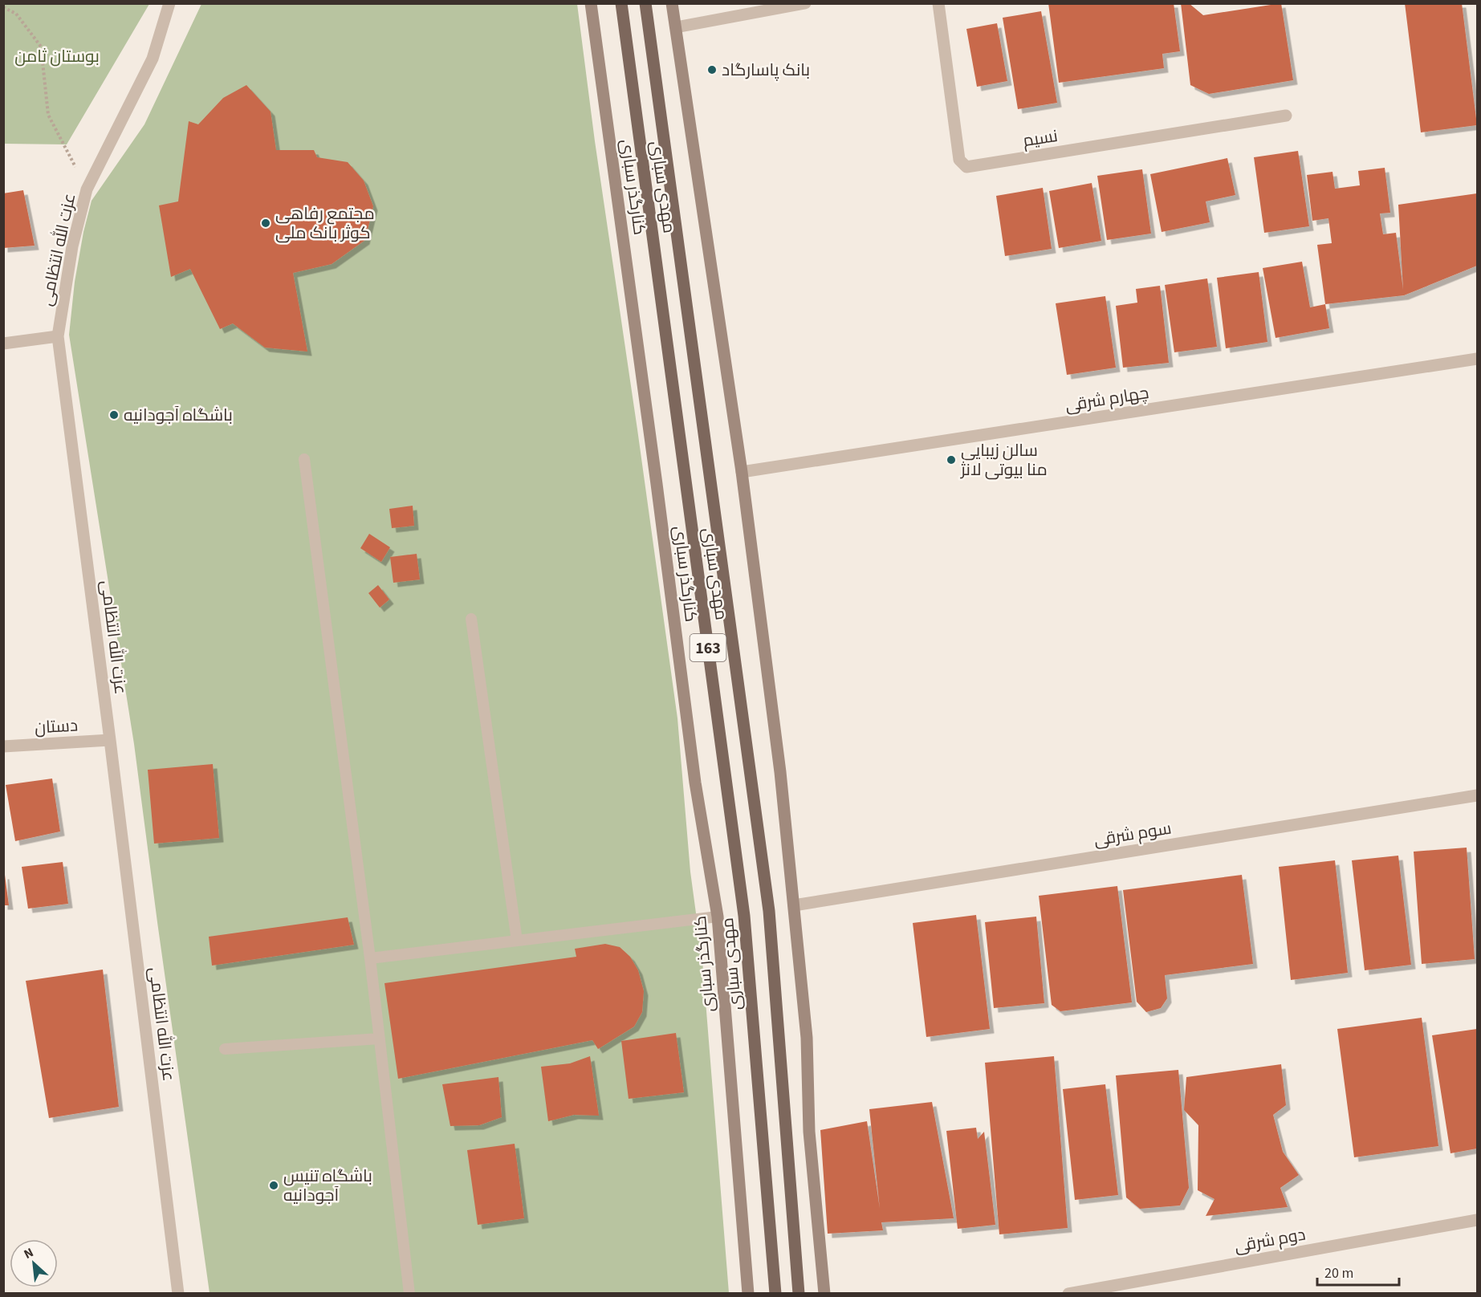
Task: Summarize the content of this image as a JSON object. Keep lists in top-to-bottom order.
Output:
{
  "streets": {
    "main road": ["کنارگذر سباری", "مهدی سباری", "163"],
    "street": [
      "نسیم",
      "عزت الله انتظامی",
      "چهارم شرقی",
      "دستان",
      "سوم شرقی",
      "دوم شرقی"
    ]
  },
  "crossings": [
    ["عزت الله انتظامی", "دستان"]
  ],
  "parks": ["بوستان ثامن"],
  "places": [
    "بانک پاسارگاد",
    "مجتمع رفاهی کوثر بانک ملی",
    "باشگاه آجودانیه",
    "سالن زیبایی منا بیوتی لانژ",
    "باشگاه تنیس آجودانیه"
  ],
  "scale_bar": "20 m",
  "north": "top left"
}
